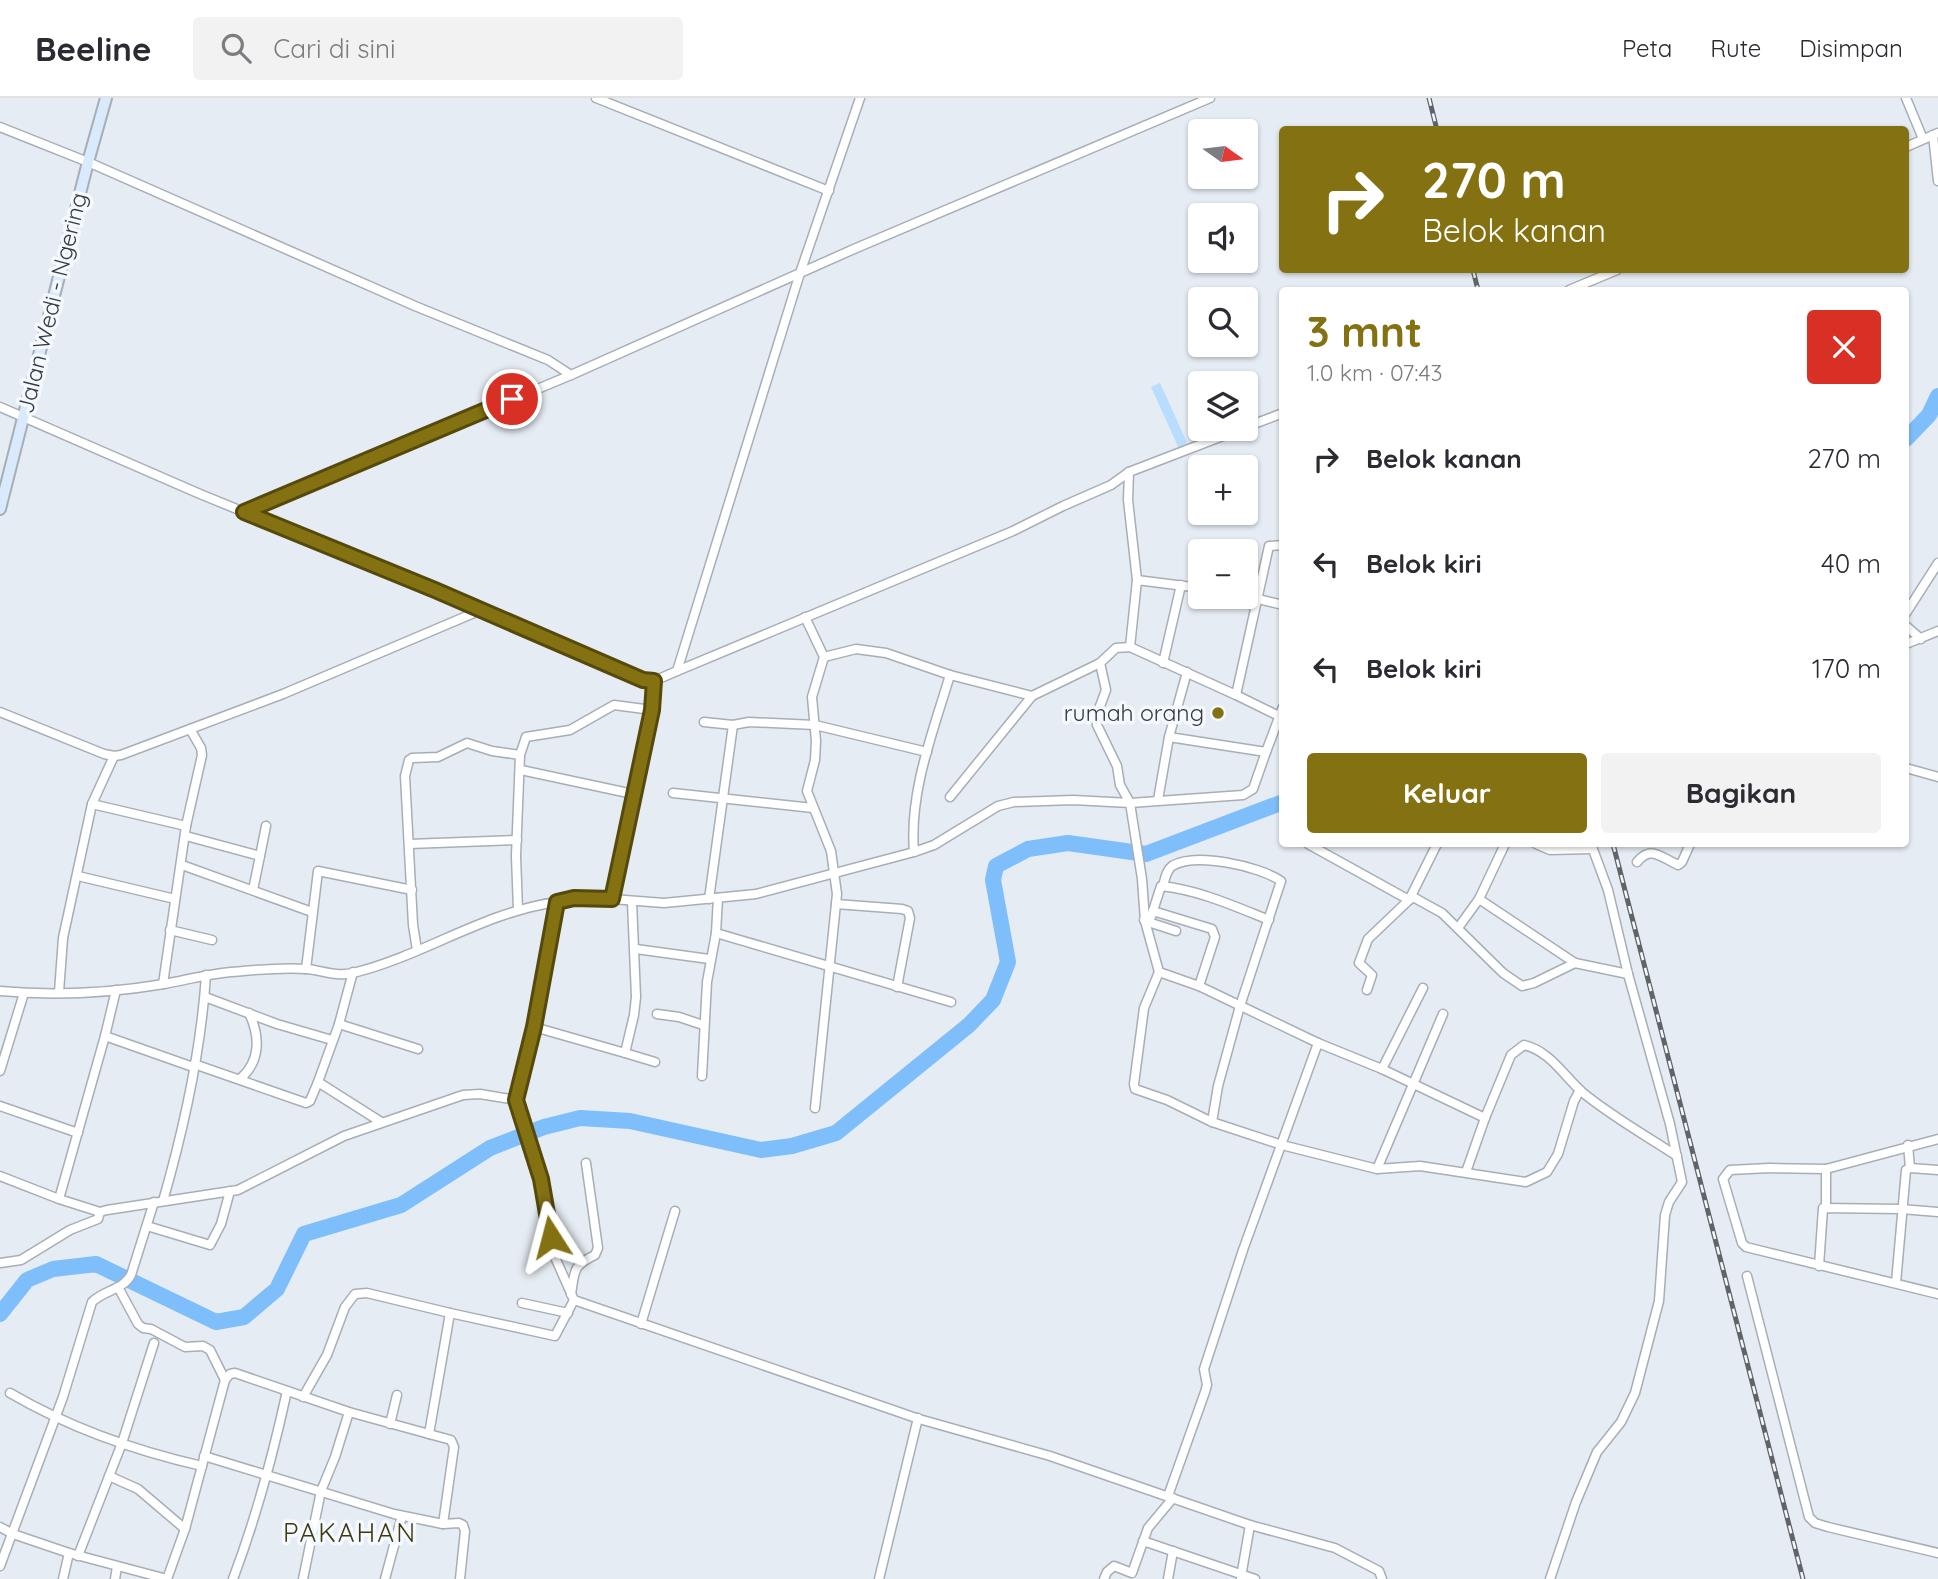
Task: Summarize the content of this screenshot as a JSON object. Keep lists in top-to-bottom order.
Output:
{
  "streets": {
    "main road": ["Jalan Wedi - Ngering"]
  },
  "districts": ["PAKAHAN"],
  "places": ["rumah orang"],
  "north": "right",
  "page": {
    "header": "Beeline",
    "search": "Cari di sini",
    "nav": ["Peta", "Rute", "Disimpan"],
    "map_buttons": ["+", "−"],
    "turn": ["270 m", "Belok kanan"],
    "heading": ["3 mnt", "1.0 km · 07:43"],
    "list": [
      {
        "name": "Belok kanan",
        "value": "270 m"
      },
      {
        "name": "Belok kiri",
        "value": "40 m"
      },
      {
        "name": "Belok kiri",
        "value": "170 m"
      }
    ],
    "buttons": ["Keluar", "Bagikan"]
  }
}
